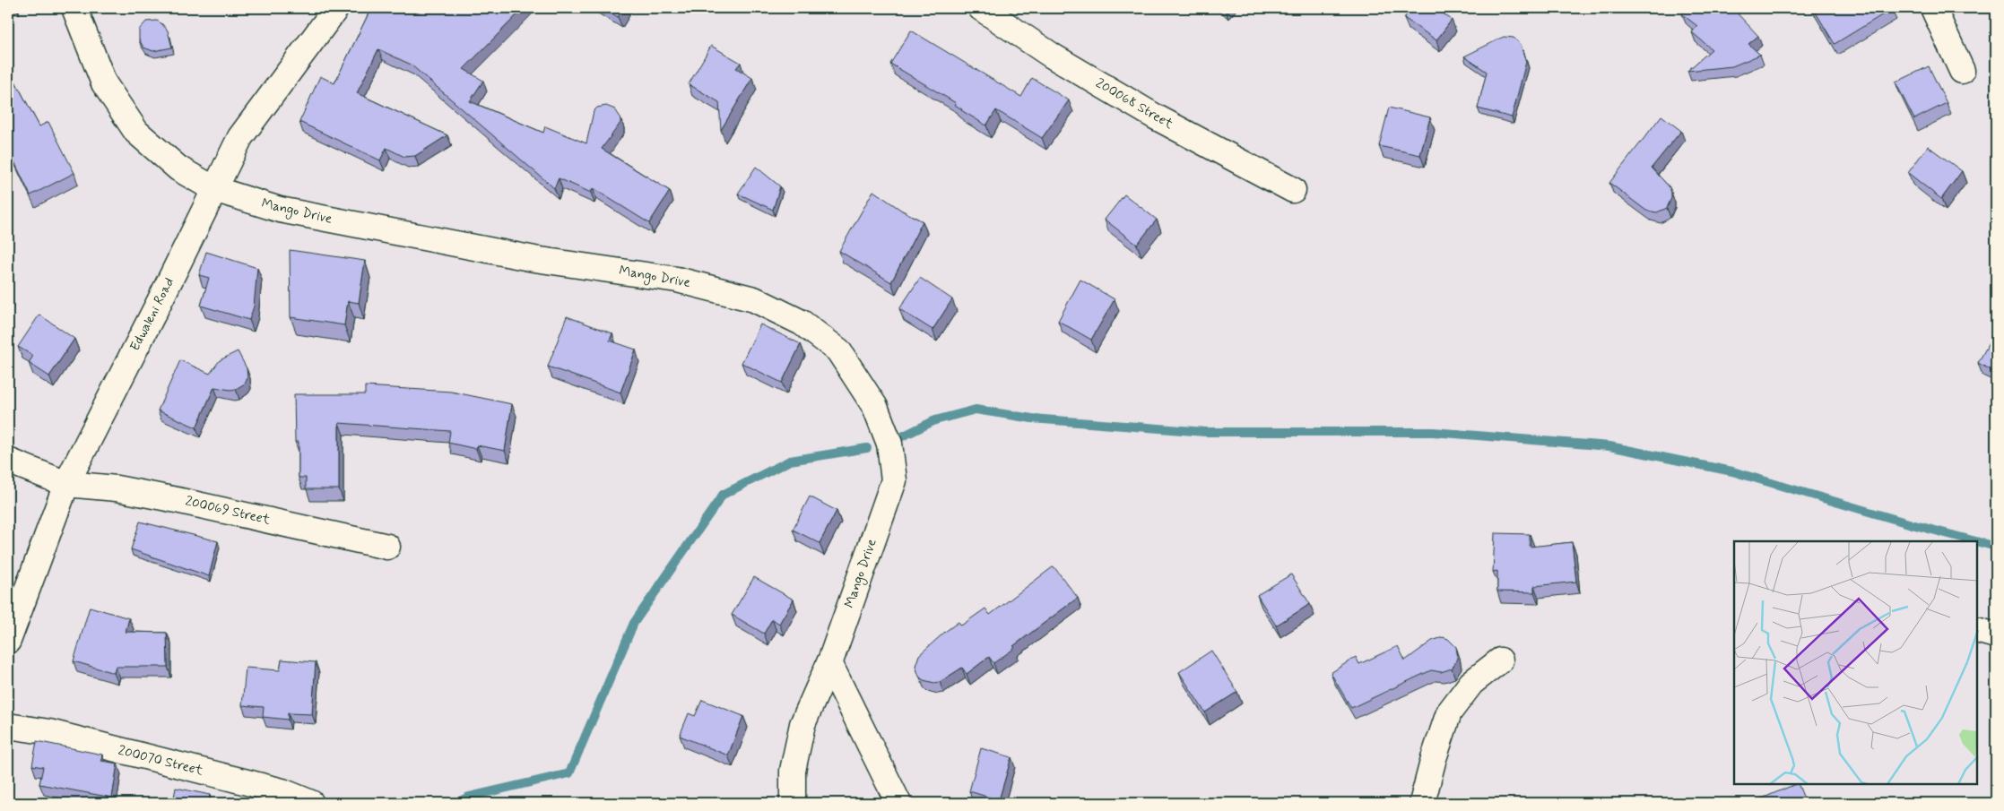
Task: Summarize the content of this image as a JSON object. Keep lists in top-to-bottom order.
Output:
{
  "streets": {
    "street": [
      "200068 Street",
      "Mango Drive",
      "Edwaleni Road",
      "200069 Street",
      "200070 Street"
    ]
  },
  "crossings": [
    ["Mango Drive", "Edwaleni Road"],
    ["Edwaleni Road", "200069 Street"]
  ]
}
